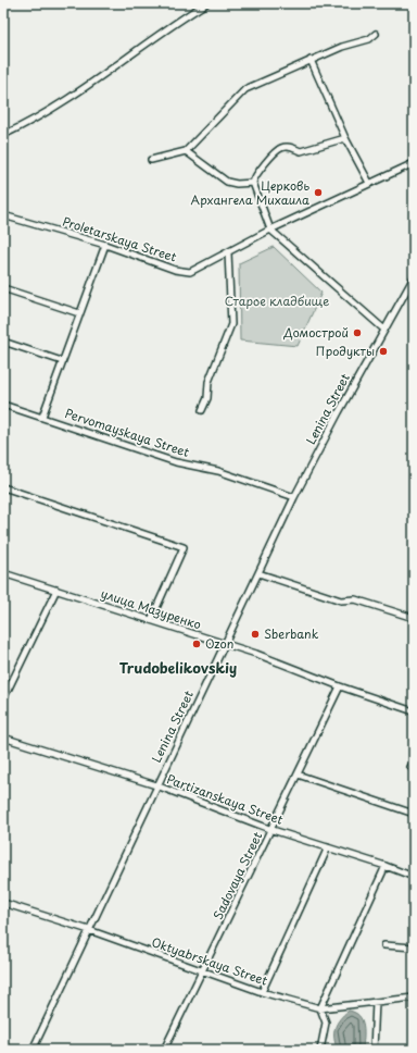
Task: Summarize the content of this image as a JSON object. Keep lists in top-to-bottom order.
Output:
{
  "streets": {
    "street": [
      "Proletarskaya Street",
      "Lenina Street",
      "Pervomayskaya Street",
      "улица Мазуренко",
      "Partizanskaya Street",
      "Sadovaya Street",
      "Oktyabrskaya Street"
    ]
  },
  "crossings": [
    ["Lenina Street", "Pervomayskaya Street"],
    ["Lenina Street", "улица Мазуренко"],
    ["Lenina Street", "Partizanskaya Street"],
    ["Lenina Street", "Oktyabrskaya Street"],
    ["улица Мазуренко", "Sadovaya Street"],
    ["Partizanskaya Street", "Sadovaya Street"],
    ["Sadovaya Street", "Oktyabrskaya Street"]
  ],
  "districts": ["Trudobelikovskiy"],
  "parks": ["Старое кладбище"],
  "places": [
    "Церковь Архангела Михаила",
    "Домострой",
    "Продукты",
    "Sberbank",
    "Ozon"
  ]
}
